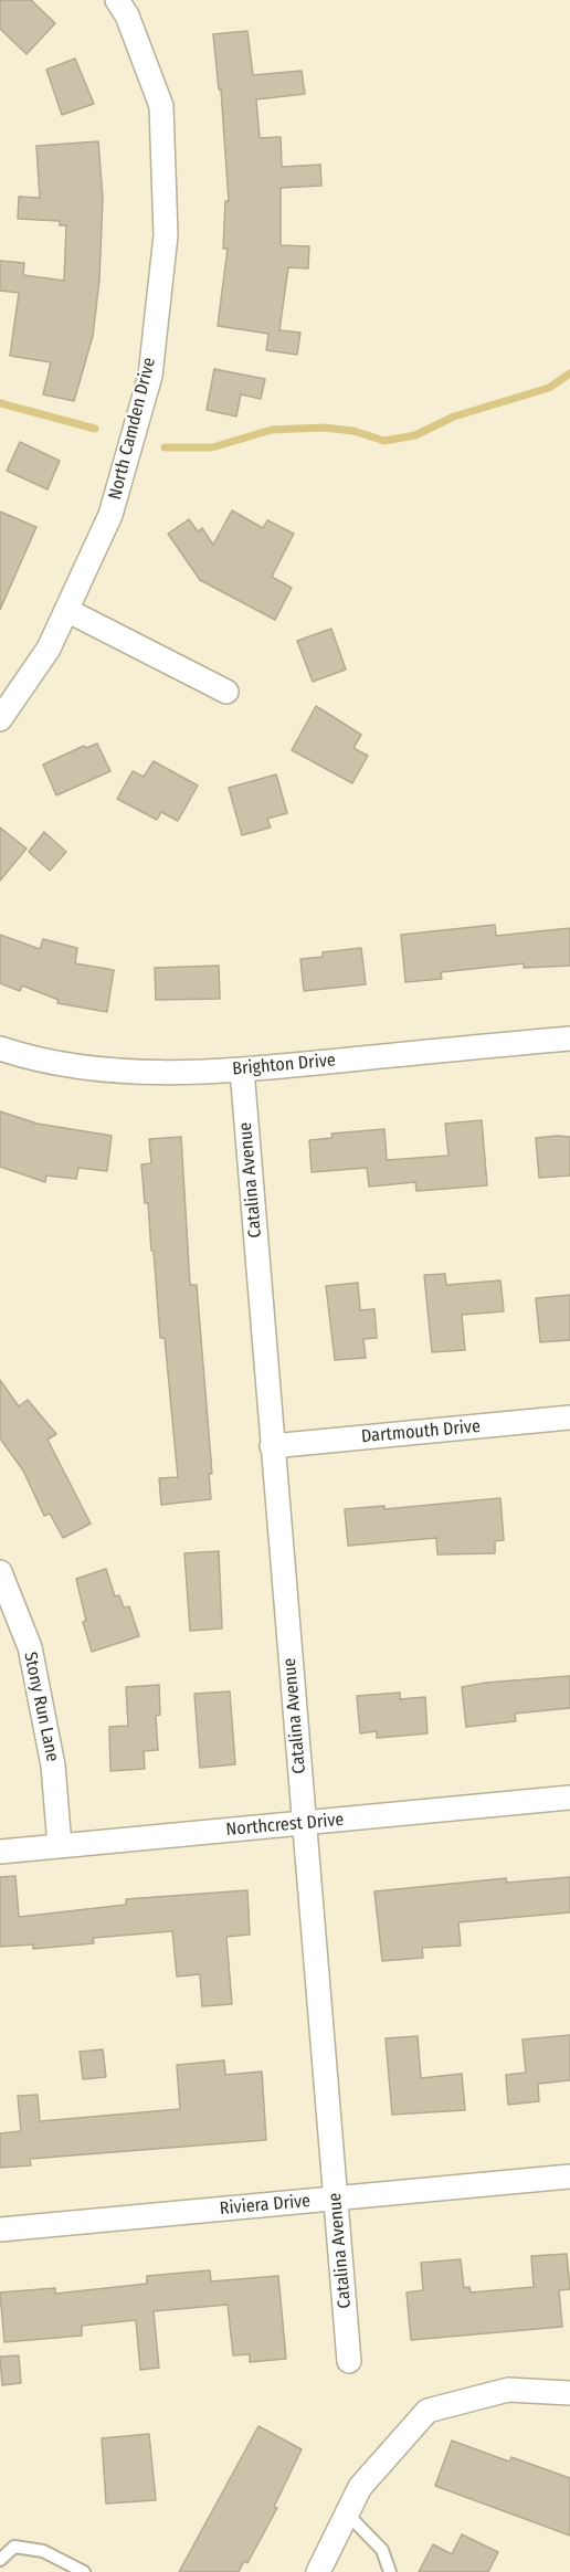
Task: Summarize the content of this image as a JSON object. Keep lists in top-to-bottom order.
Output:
{
  "streets": {
    "street": [
      "North Camden Drive",
      "Brighton Drive",
      "Catalina Avenue",
      "Dartmouth Drive",
      "Stony Run Lane",
      "Northcrest Drive",
      "Riviera Drive"
    ]
  },
  "crossings": [
    ["Brighton Drive", "Catalina Avenue"],
    ["Catalina Avenue", "Dartmouth Drive"],
    ["Catalina Avenue", "Northcrest Drive"],
    ["Catalina Avenue", "Riviera Drive"],
    ["Stony Run Lane", "Northcrest Drive"]
  ]
}
